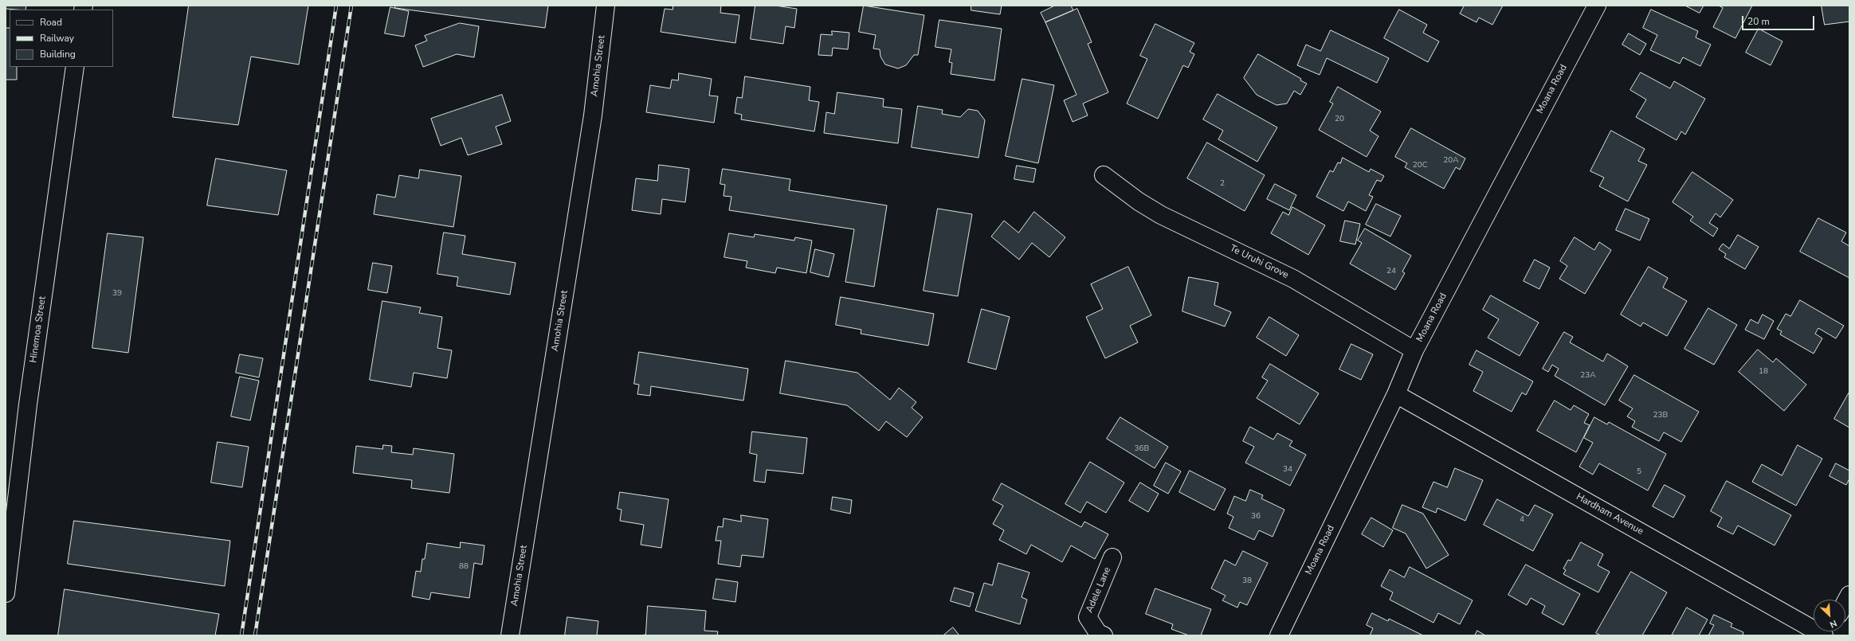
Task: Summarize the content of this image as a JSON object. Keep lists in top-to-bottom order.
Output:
{
  "streets": {
    "street": [
      "Amohia Street",
      "Moana Road",
      "Te Uruhi Grove",
      "Hinemoa Street",
      "Hardham Avenue",
      "Adele Lane"
    ]
  },
  "crossings": [
    ["Moana Road", "Te Uruhi Grove"],
    ["Moana Road", "Hardham Avenue"]
  ],
  "house_numbers": [
    "20",
    "20A",
    "20C",
    "2",
    "24",
    "39",
    "18",
    "23A",
    "23B",
    "36B",
    "34",
    "5",
    "36",
    "4",
    "88",
    "38"
  ],
  "legend": ["Road", "Railway", "Building"],
  "scale_bar": "20 m",
  "north": "bottom right"
}
